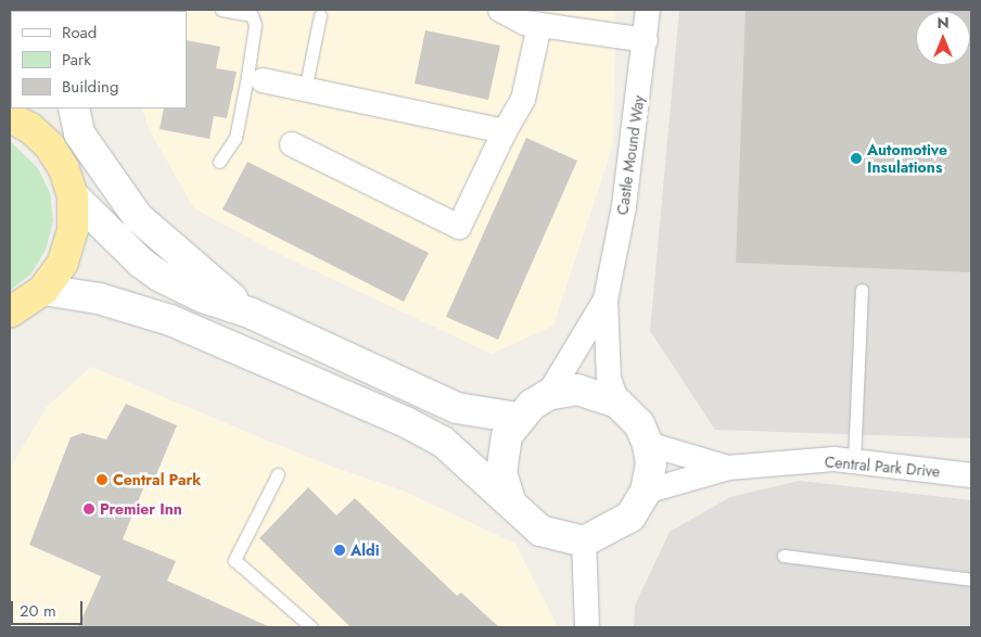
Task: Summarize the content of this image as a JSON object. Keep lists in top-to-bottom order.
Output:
{
  "streets": {
    "street": ["Castle Mound Way", "Central Park Drive"]
  },
  "crossings": [
    ["Castle Mound Way", "Central Park Drive"]
  ],
  "places": [
    "Automotive Insulations",
    "Central Park",
    "Premier Inn",
    "Aldi"
  ],
  "legend": ["Road", "Park", "Building"],
  "scale_bar": "20 m",
  "north": "top"
}
